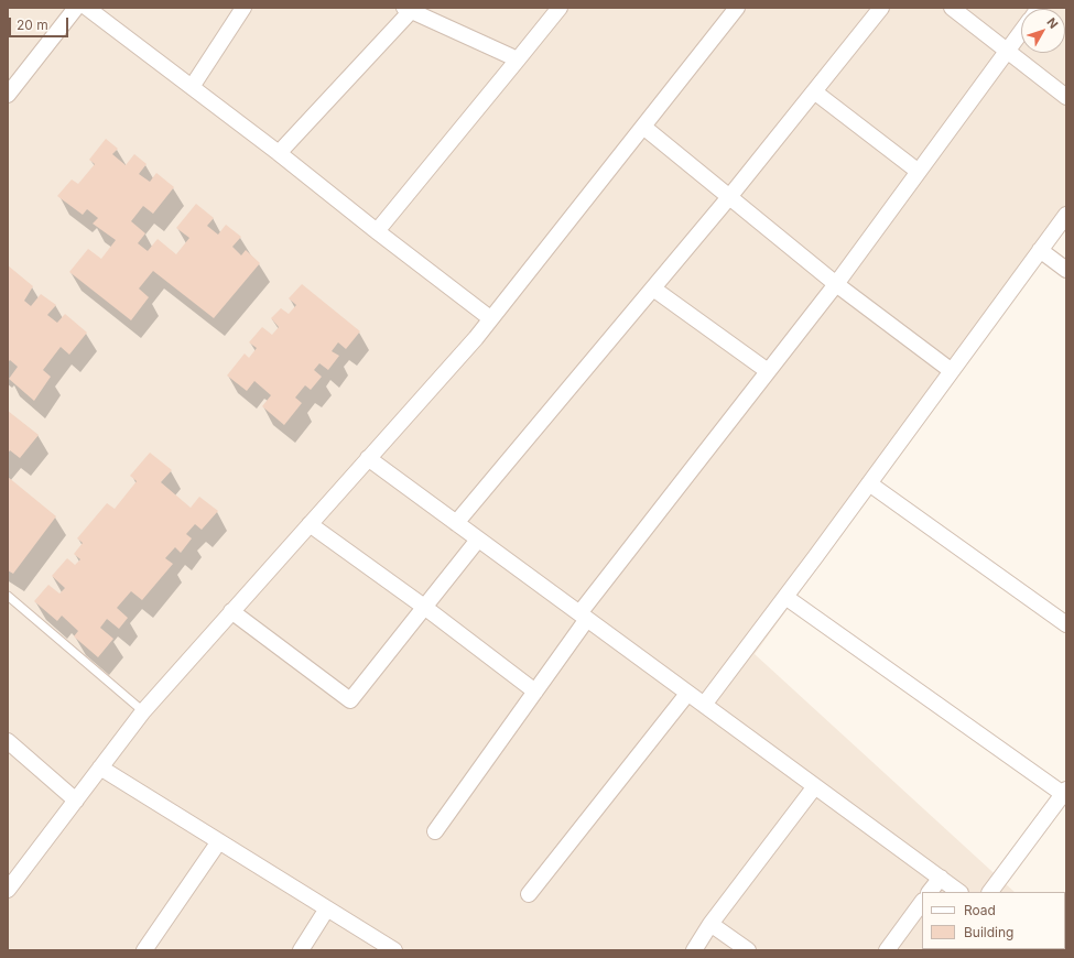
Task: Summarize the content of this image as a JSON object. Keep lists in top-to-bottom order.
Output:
{
  "legend": ["Road", "Building"],
  "scale_bar": "20 m",
  "north": "top right"
}
